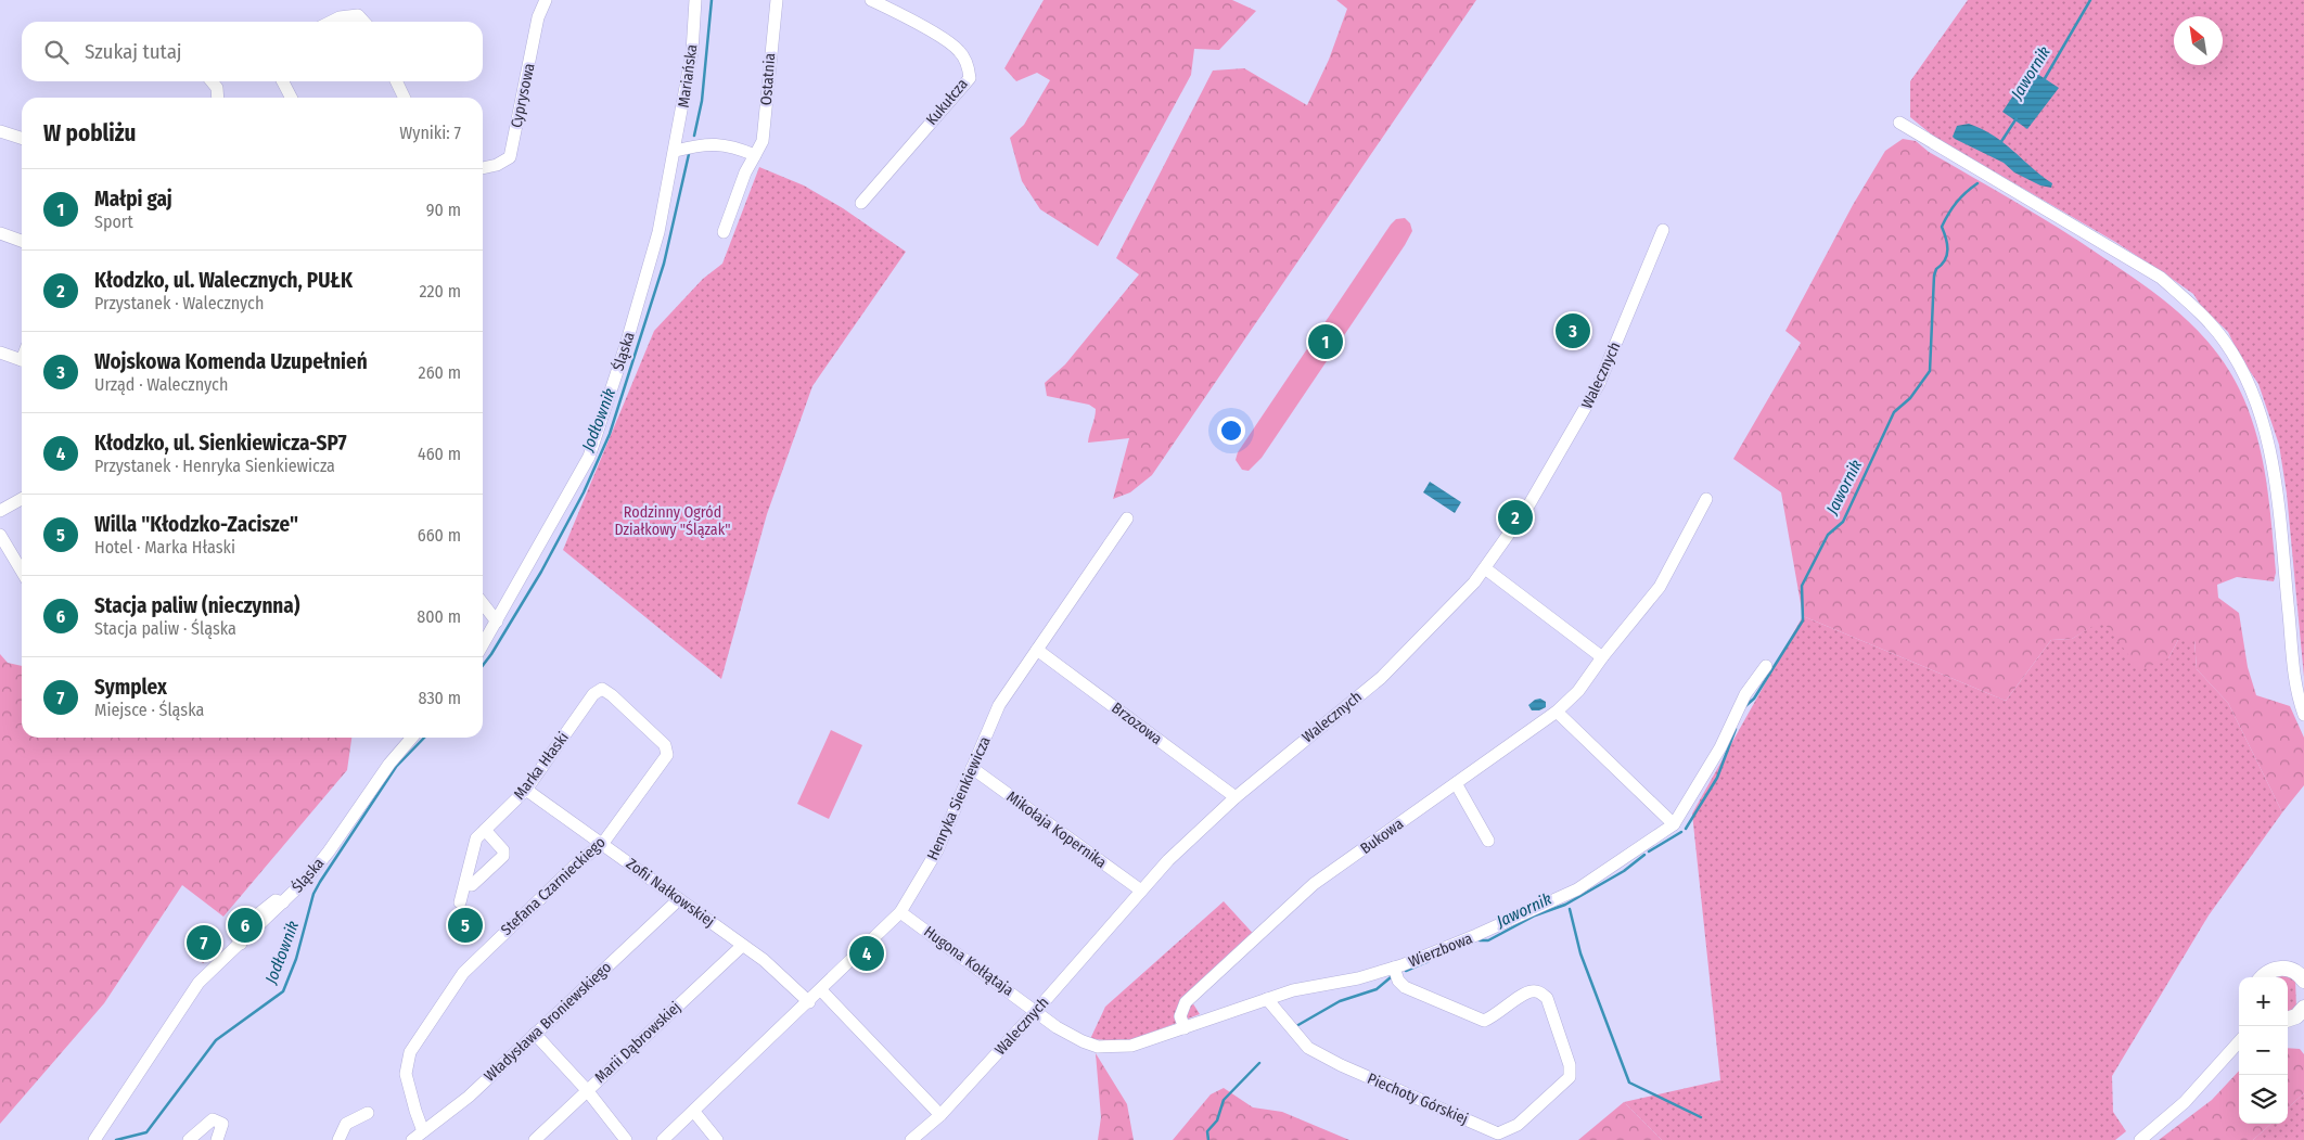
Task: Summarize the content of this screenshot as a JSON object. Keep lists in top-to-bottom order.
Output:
{
  "streets": {
    "street": [
      "Mariańska",
      "Ostatnia",
      "Cyprysowa",
      "Kukułcza",
      "Śląska",
      "Walecznych",
      "Brzozowa",
      "Marka Hłaski",
      "Henryka Sienkiewicza",
      "Mikołaja Kopernika",
      "Bukowa",
      "Stefana Czarnieckiego",
      "Zofii Nałkowskiej",
      "Wierzbowa",
      "Hugona Kołłątaja",
      "Władysława Broniewskiego",
      "Marii Dąbrowskiej",
      "Piechoty Górskiej"
    ]
  },
  "crossings": [
    ["Mariańska", "Śląska"],
    ["Walecznych", "Brzozowa"],
    ["Walecznych", "Mikołaja Kopernika"],
    ["Walecznych", "Wierzbowa"],
    ["Walecznych", "Hugona Kołłątaja"],
    ["Brzozowa", "Henryka Sienkiewicza"],
    ["Marka Hłaski", "Stefana Czarnieckiego"],
    ["Marka Hłaski", "Zofii Nałkowskiej"],
    ["Henryka Sienkiewicza", "Mikołaja Kopernika"],
    ["Henryka Sienkiewicza", "Zofii Nałkowskiej"],
    ["Henryka Sienkiewicza", "Hugona Kołłątaja"],
    ["Bukowa", "Wierzbowa"],
    ["Stefana Czarnieckiego", "Zofii Nałkowskiej"],
    ["Stefana Czarnieckiego", "Władysława Broniewskiego"],
    ["Zofii Nałkowskiej", "Władysława Broniewskiego"],
    ["Zofii Nałkowskiej", "Marii Dąbrowskiej"],
    ["Wierzbowa", "Hugona Kołłątaja"],
    ["Wierzbowa", "Piechoty Górskiej"]
  ],
  "water": ["Jawornik", "Jodłownik"],
  "parks": ["Rodzinny Ogród Działkowy \"Ślązak\""],
  "north": "top left",
  "page": {
    "search": "Szukaj tutaj",
    "heading": ["W pobliżu", "Wyniki: 7"],
    "list": [
      {
        "mark": "1",
        "name": "Małpi gaj",
        "note": "Sport",
        "value": "90 m"
      },
      {
        "mark": "2",
        "name": "Kłodzko, ul. Walecznych, PUŁK",
        "note": "Przystanek · Walecznych",
        "value": "220 m"
      },
      {
        "mark": "3",
        "name": "Wojskowa Komenda Uzupełnień",
        "note": "Urząd · Walecznych",
        "value": "260 m"
      },
      {
        "mark": "4",
        "name": "Kłodzko, ul. Sienkiewicza-SP7",
        "note": "Przystanek · Henryka Sienkiewicza",
        "value": "460 m"
      },
      {
        "mark": "5",
        "name": "Willa \"Kłodzko-Zacisze\"",
        "note": "Hotel · Marka Hłaski",
        "value": "660 m"
      },
      {
        "mark": "6",
        "name": "Stacja paliw (nieczynna)",
        "note": "Stacja paliw · Śląska",
        "value": "800 m"
      },
      {
        "mark": "7",
        "name": "Symplex",
        "note": "Miejsce · Śląska",
        "value": "830 m"
      }
    ],
    "pins": [
      "3",
      "1",
      "2",
      "5",
      "6",
      "7",
      "4"
    ],
    "map_buttons": ["+", "−"]
  }
}
